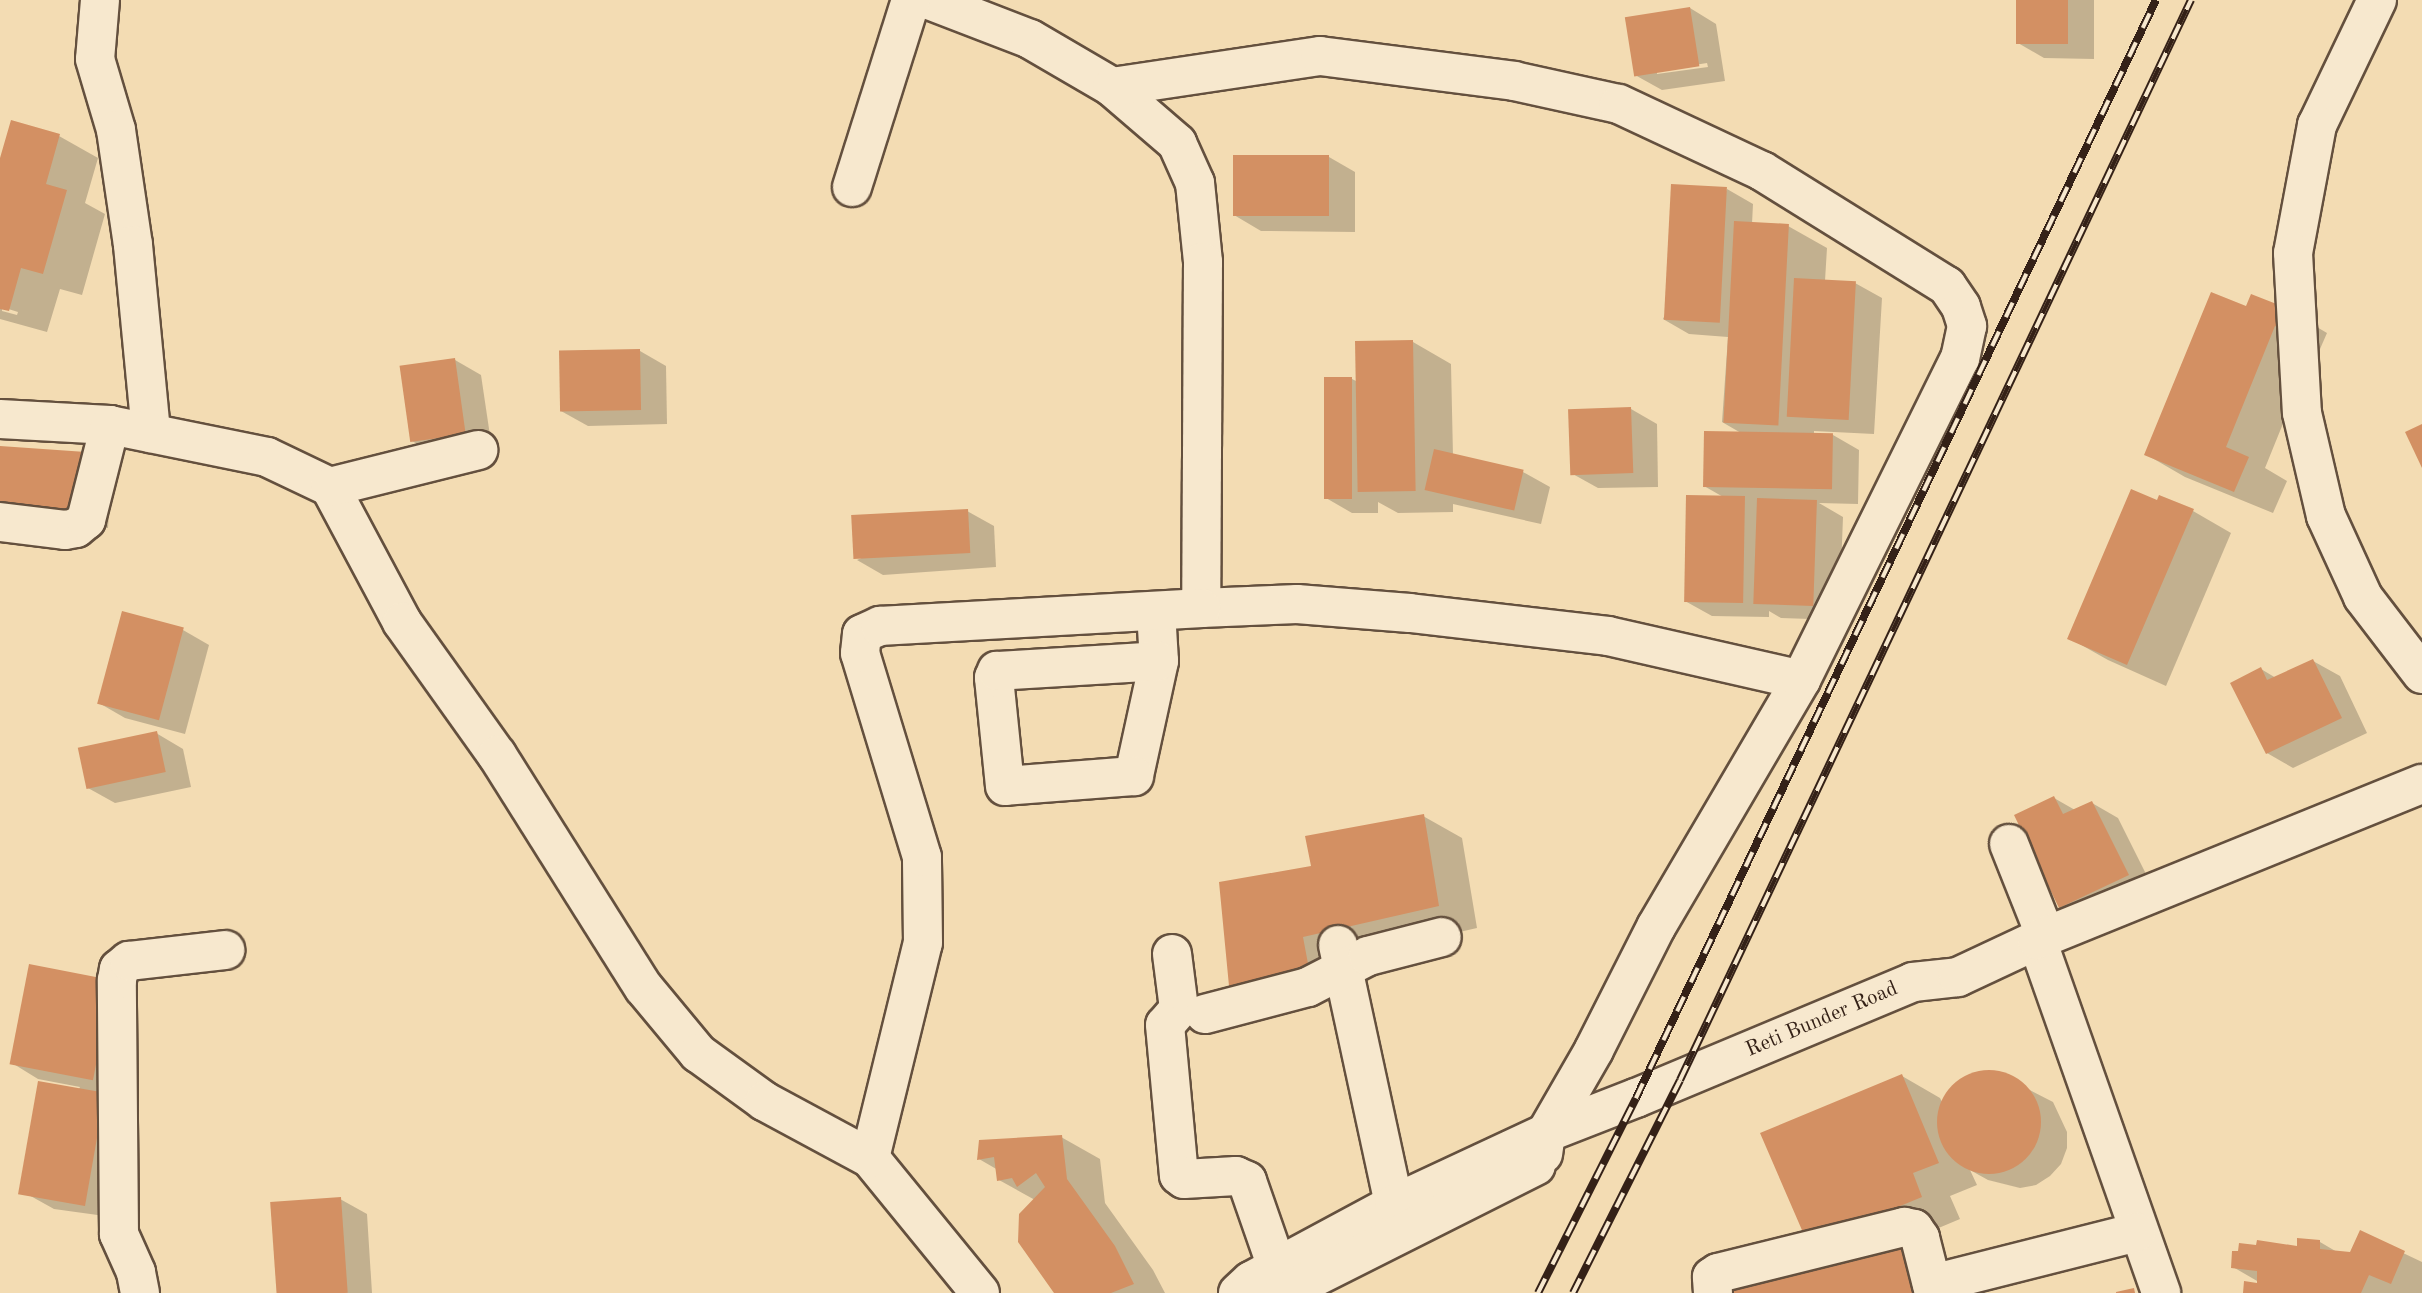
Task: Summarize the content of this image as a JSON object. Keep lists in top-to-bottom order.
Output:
{
  "streets": {
    "street": ["Reti Bunder Road"]
  }
}
